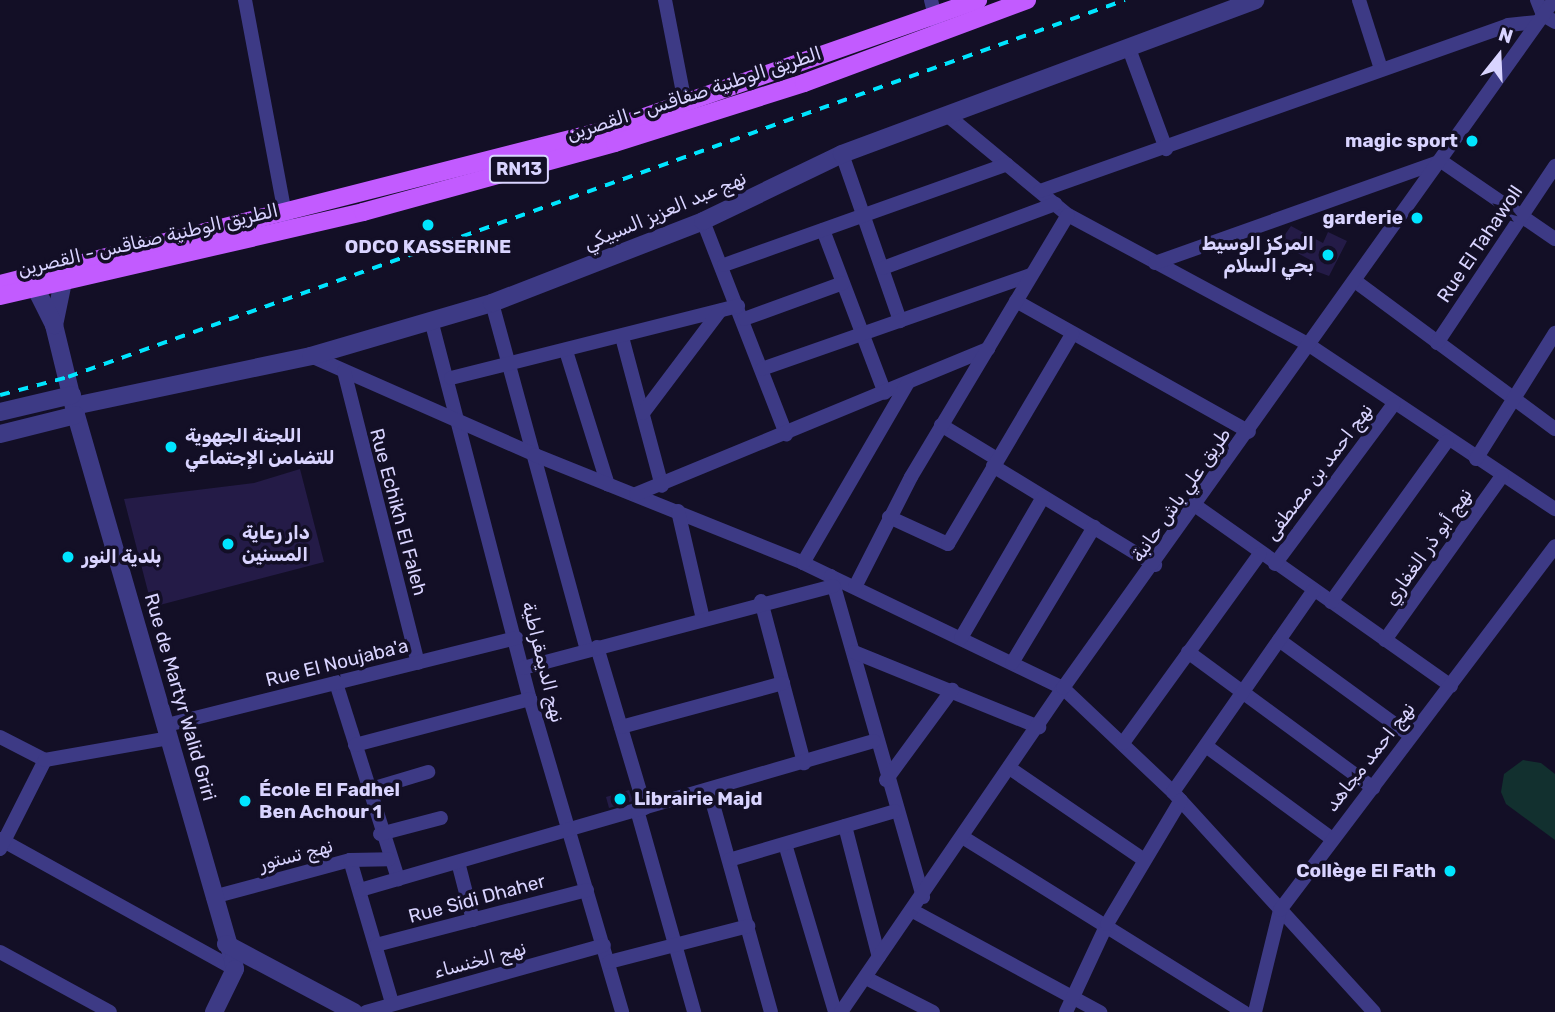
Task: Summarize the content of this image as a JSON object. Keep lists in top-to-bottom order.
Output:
{
  "streets": {
    "main road": ["الطريق الوطنية صفاقس - القصرين", "RN13"],
    "street": [
      "نهج عبد العزيز السبيكي",
      "Rue El Tahawoll",
      "نهج احمد بن مصطفى",
      "طريق علي باش حانبة",
      "Rue Echikh El Faleh",
      "نهج أبو ذر الغفاري",
      "نهج الديمقراطية",
      "Rue El Noujaba'a",
      "Rue de Martyr Walid Griri",
      "نهج احمد مجاهد",
      "نهج تستور",
      "Rue Sidi Dhaher",
      "نهج الخنساء"
    ]
  },
  "crossings": [
    ["الطريق الوطنية صفاقس - القصرين", "Rue de Martyr Walid Griri"],
    ["نهج عبد العزيز السبيكي", "نهج الديمقراطية"],
    ["نهج عبد العزيز السبيكي", "Rue de Martyr Walid Griri"],
    ["Rue Echikh El Faleh", "Rue El Noujaba'a"],
    ["نهج الديمقراطية", "Rue El Noujaba'a"],
    ["نهج الديمقراطية", "Rue Sidi Dhaher"],
    ["نهج الديمقراطية", "نهج الخنساء"],
    ["Rue El Noujaba'a", "Rue de Martyr Walid Griri"],
    ["Rue de Martyr Walid Griri", "نهج تستور"]
  ],
  "places": [
    "magic sport",
    "garderie",
    "ODCO KASSERINE",
    "المركز الوسيط بحي السلام",
    "اللجنة الجهوية للتضامن الإجتماعي",
    "دار رعاية المسنين",
    "بلدية النور",
    "Librairie Majd",
    "École El Fadhel Ben Achour 1",
    "Collège El Fath"
  ],
  "north": "top"
}
